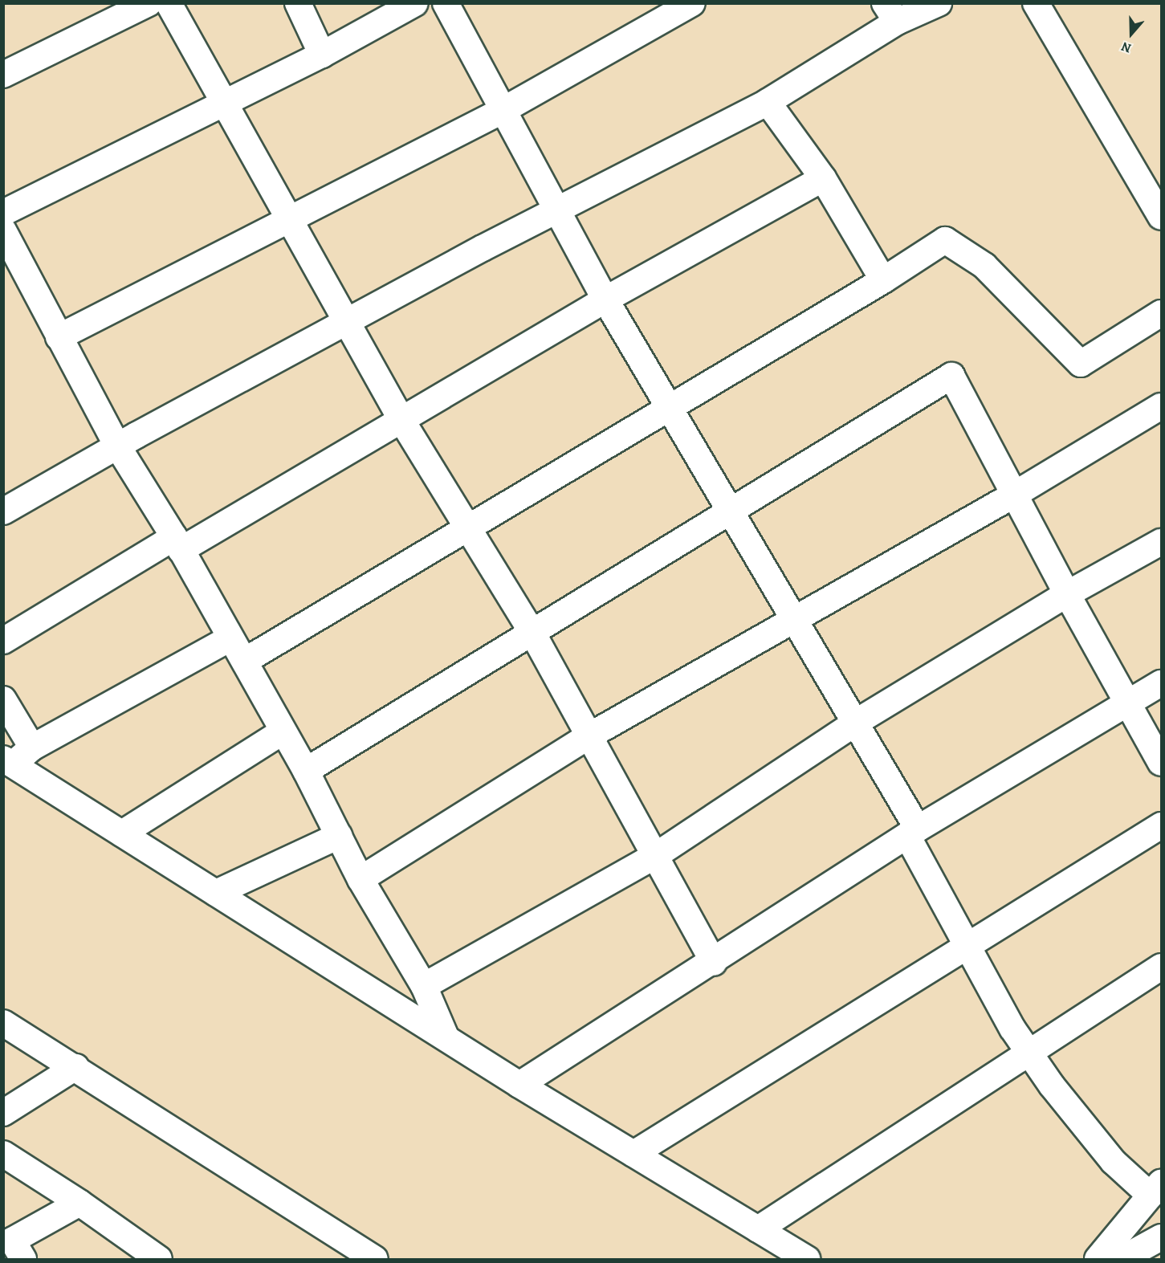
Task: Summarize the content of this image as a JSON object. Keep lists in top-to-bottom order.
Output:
{
  "north": "bottom"
}
